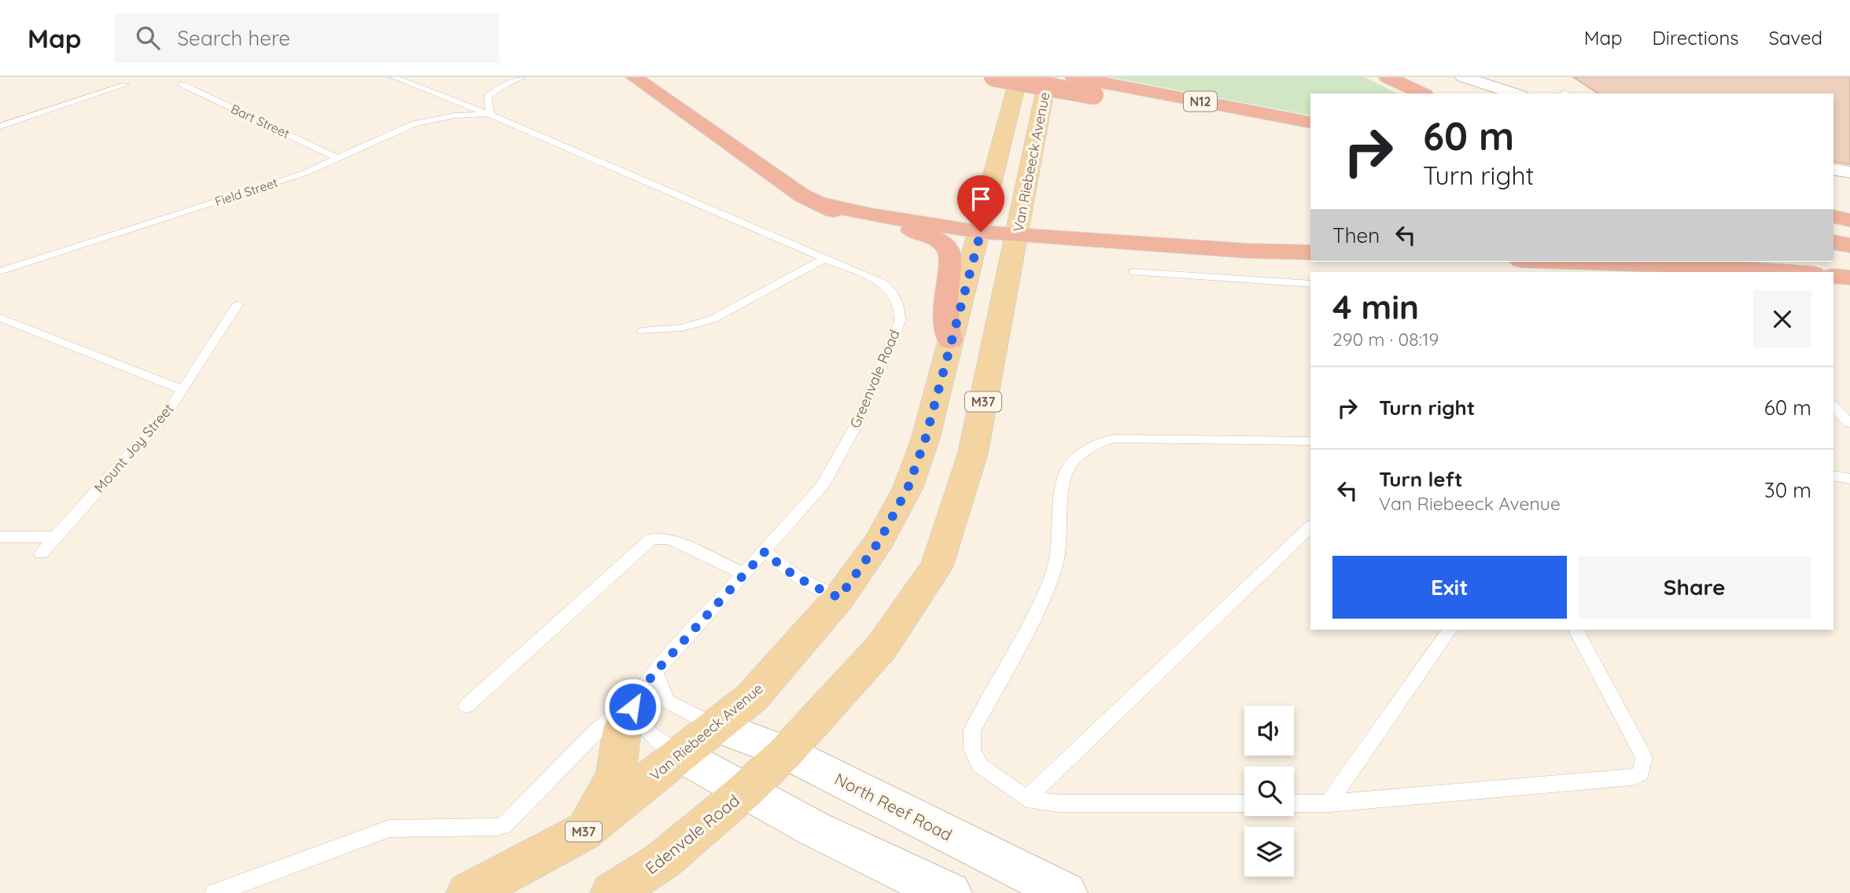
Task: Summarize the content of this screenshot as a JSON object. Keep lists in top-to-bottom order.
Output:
{
  "streets": {
    "highway": ["N12"],
    "main road": [
      "Van Riebeeck Avenue",
      "M37",
      "North Reef Road",
      "Edenvale Road"
    ],
    "lane": [
      "Bart Street",
      "Field Street",
      "Greenvale Road",
      "Mount Joy Street"
    ]
  },
  "crossings": [
    ["Bart Street", "Field Street"],
    ["Van Riebeeck Avenue", "North Reef Road"],
    ["Van Riebeeck Avenue", "Edenvale Road"],
    ["Field Street", "Greenvale Road"]
  ],
  "page": {
    "header": "Map",
    "search": "Search here",
    "nav": ["Map", "Directions", "Saved"],
    "turn": ["60 m", "Turn right"],
    "then": "Then",
    "heading": ["4 min", "290 m · 08:19"],
    "list": [
      {
        "name": "Turn right",
        "value": "60 m"
      },
      {
        "name": "Turn left",
        "note": "Van Riebeeck Avenue",
        "value": "30 m"
      }
    ],
    "buttons": ["Exit", "Share"]
  }
}
